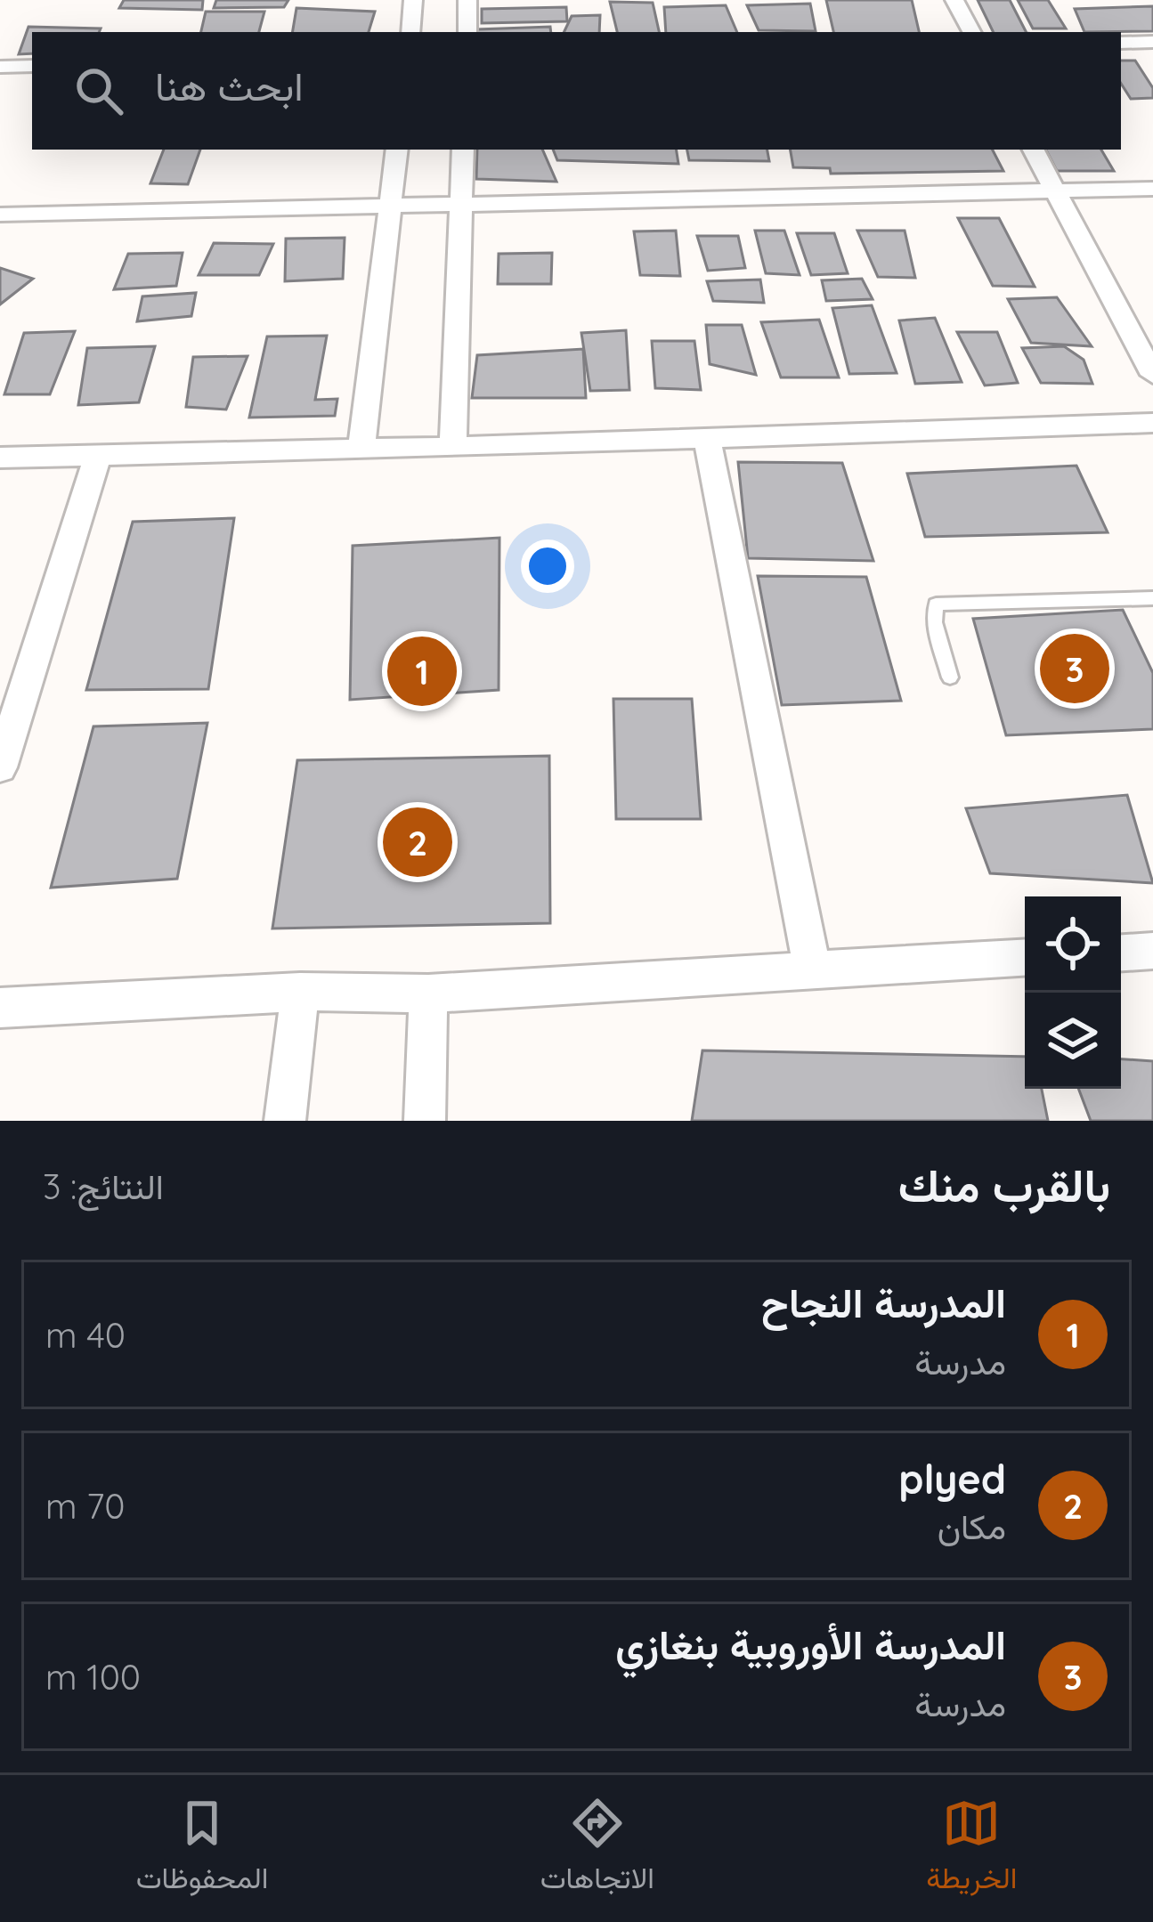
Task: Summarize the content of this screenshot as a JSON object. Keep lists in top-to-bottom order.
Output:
{
  "page": {
    "search": "ابحث هنا",
    "pins": ["3", "1", "2"],
    "heading": ["بالقرب منك", "النتائج: 3"],
    "list": [
      {
        "mark": "1",
        "name": "المدرسة النجاح",
        "note": "مدرسة",
        "value": "40 m"
      },
      {
        "mark": "2",
        "name": "plyed",
        "note": "مكان",
        "value": "70 m"
      },
      {
        "mark": "3",
        "name": "المدرسة الأوروبية بنغازي",
        "note": "مدرسة",
        "value": "100 m"
      }
    ],
    "nav": ["الخريطة", "الاتجاهات", "المحفوظات"]
  }
}
